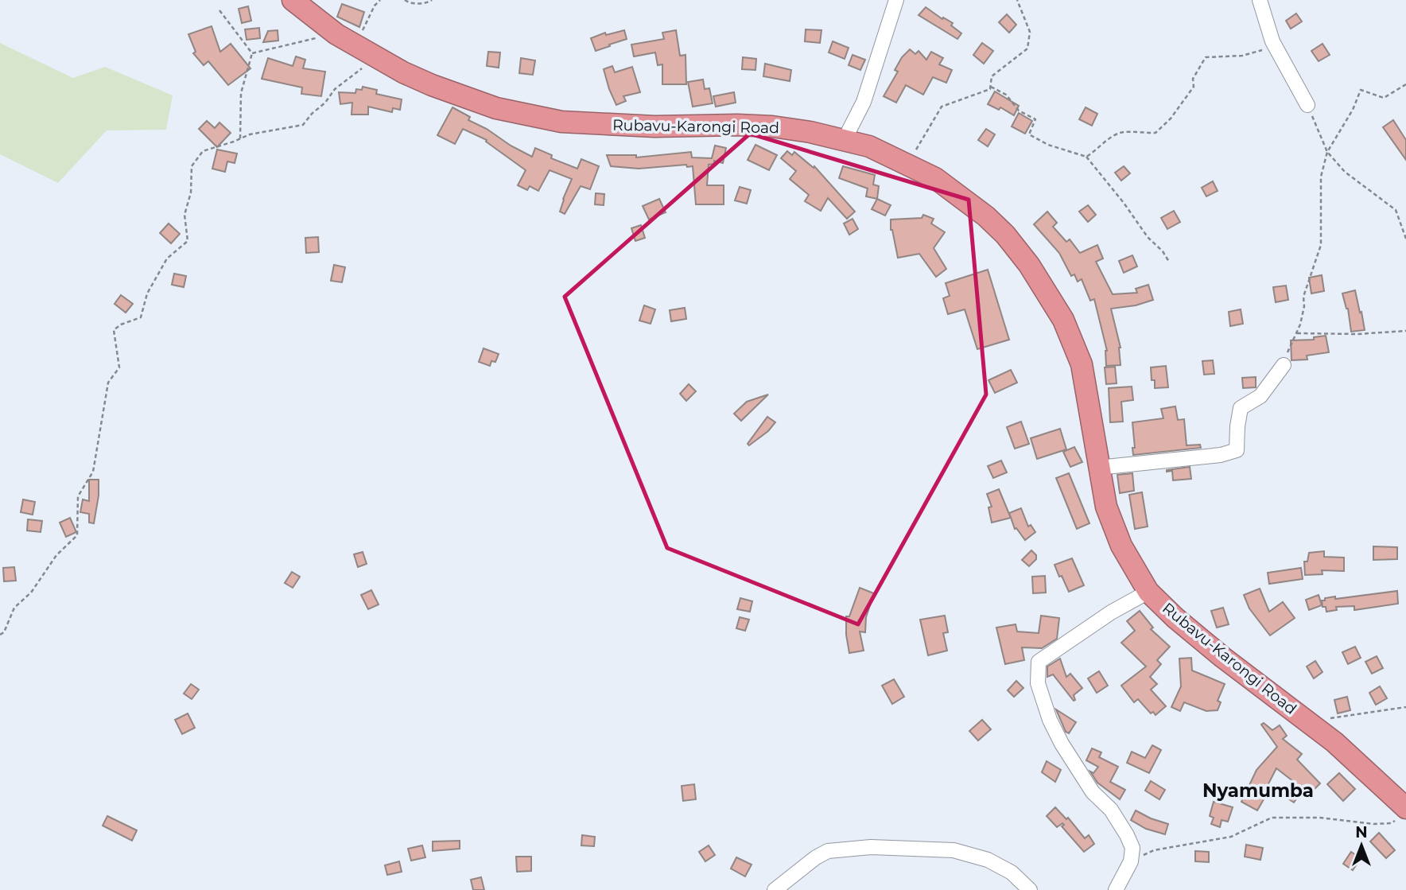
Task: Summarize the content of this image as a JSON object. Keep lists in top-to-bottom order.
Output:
{
  "streets": {
    "highway": ["Rubavu-Karongi Road"]
  },
  "districts": ["Nyamumba"],
  "north": "top"
}
